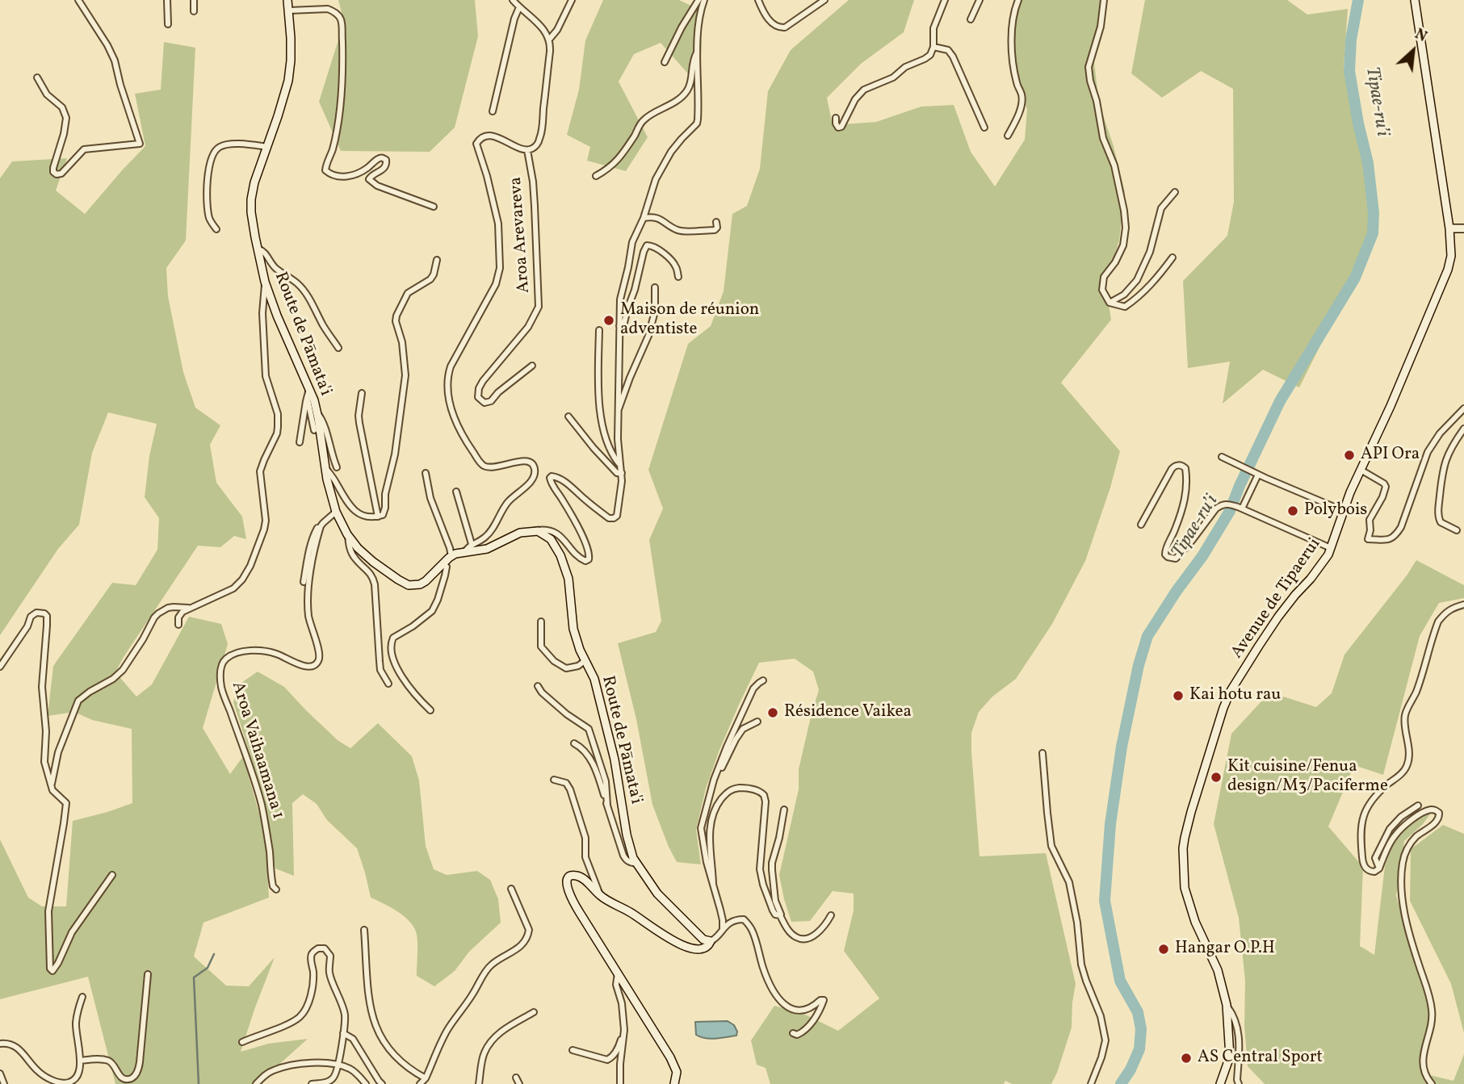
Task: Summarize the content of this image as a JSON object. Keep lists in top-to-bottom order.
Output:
{
  "streets": {
    "main road": ["Route de Pāmata'i", "Avenue de Tipaerui"],
    "street": ["Aroa Arevareva", "Aroa Vaihaamana 1"]
  },
  "crossings": [
    ["Aroa Arevareva", "Route de Pāmata'i"]
  ],
  "water": ["Tipae-ru’i"],
  "places": [
    "Maison de réunion adventiste",
    "API Ora",
    "Polybois",
    "Kai hotu rau",
    "Résidence Vaikea",
    "Kit cuisine/Fenua design/M3/Paciferme",
    "Hangar O.P.H",
    "AS Central Sport"
  ],
  "north": "top right"
}
